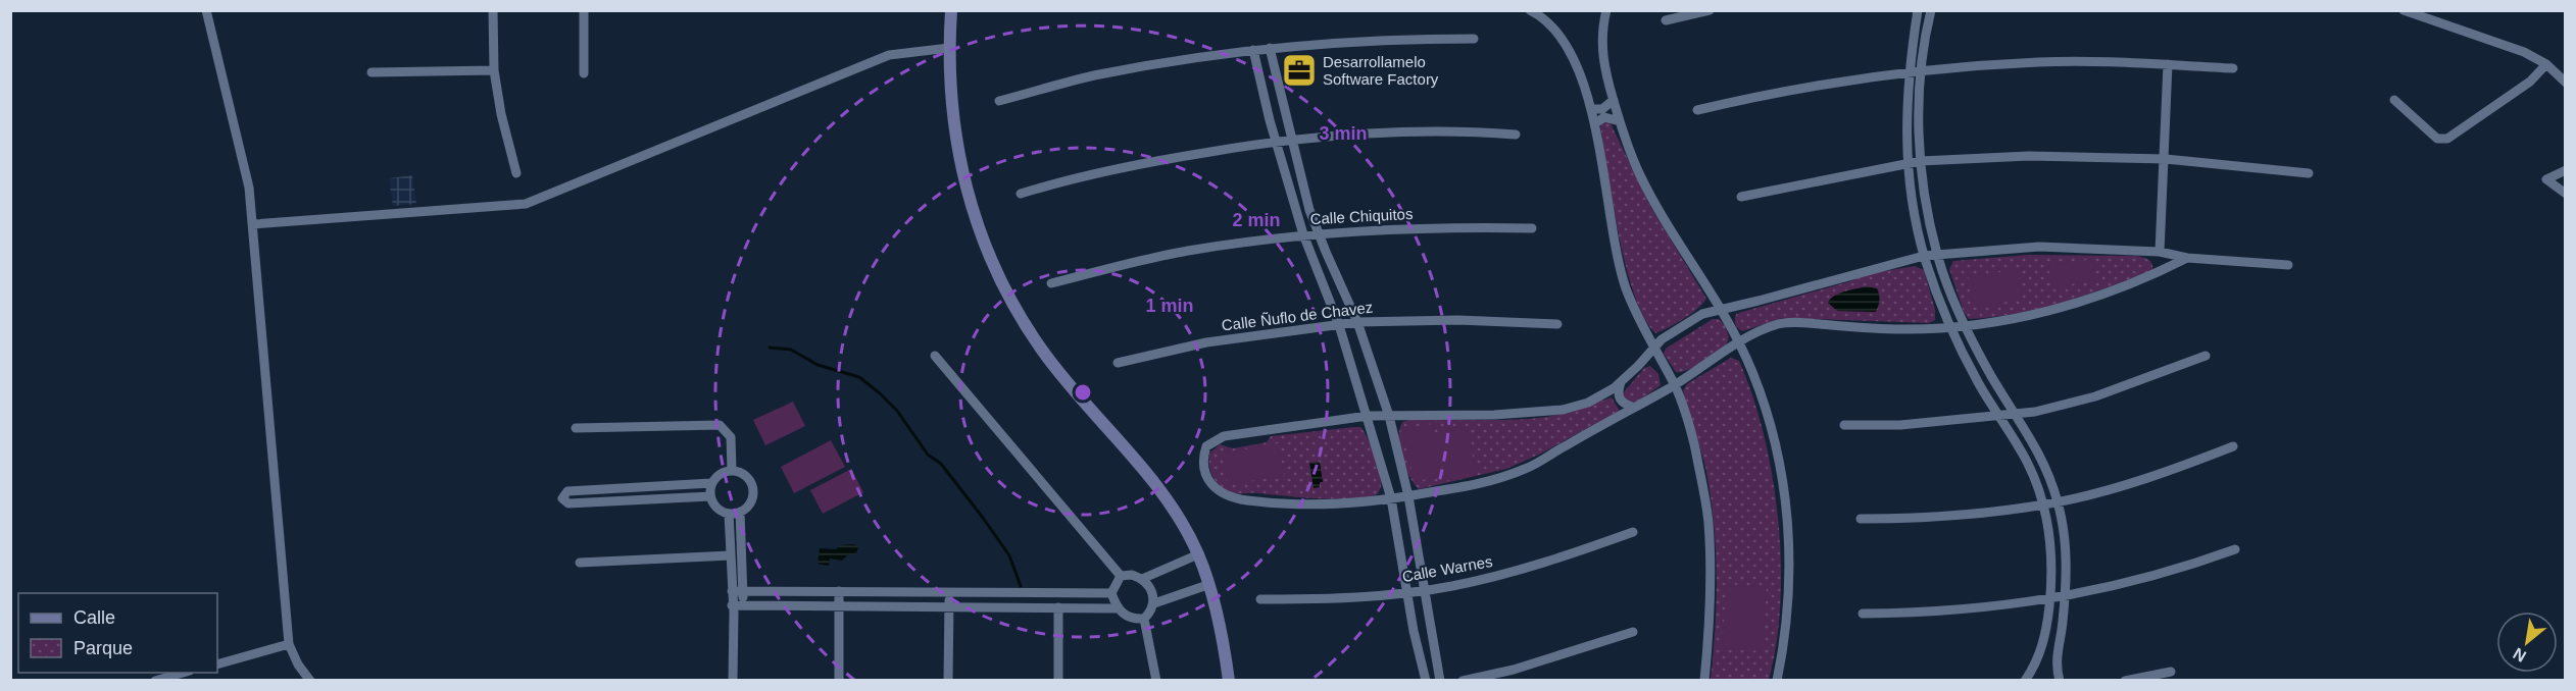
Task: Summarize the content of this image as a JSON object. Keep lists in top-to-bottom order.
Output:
{
  "streets": {
    "street": ["Calle Chiquitos", "Calle Ñuflo de Chavez", "Calle Warnes"]
  },
  "places": {
    "office": ["Desarrollamelo Software Factory"]
  },
  "legend": ["Calle", "Parque"],
  "north": "bottom left",
  "rings": ["3 min", "2 min", "1 min"]
}
